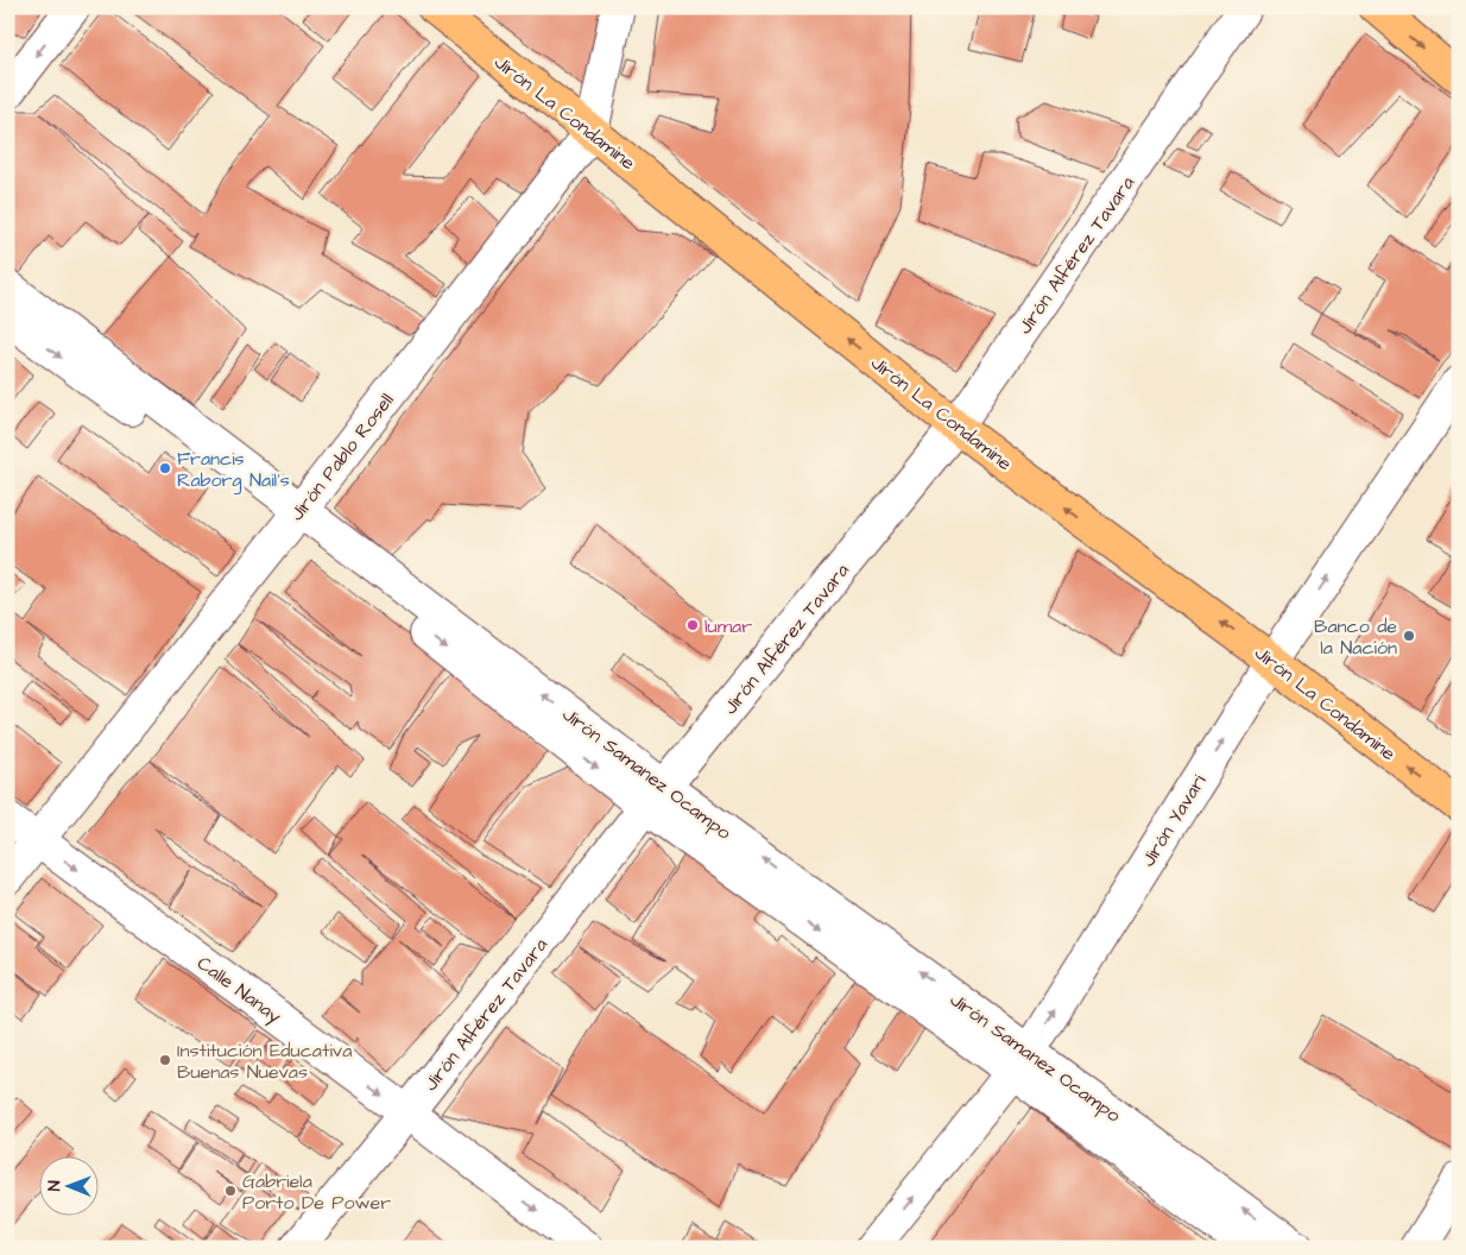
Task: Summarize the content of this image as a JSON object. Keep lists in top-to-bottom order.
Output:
{
  "streets": {
    "main road": ["Jirón La Condamine"],
    "street": [
      "Jirón Alférez Tavara",
      "Jirón Pablo Rosell",
      "Jirón Samanez Ocampo",
      "Jirón Yavari",
      "Calle Nanay"
    ]
  },
  "crossings": [
    ["Jirón La Condamine", "Jirón Alférez Tavara"],
    ["Jirón La Condamine", "Jirón Pablo Rosell"],
    ["Jirón La Condamine", "Jirón Yavari"],
    ["Jirón Alférez Tavara", "Jirón Samanez Ocampo"],
    ["Jirón Alférez Tavara", "Calle Nanay"],
    ["Jirón Pablo Rosell", "Jirón Samanez Ocampo"],
    ["Jirón Pablo Rosell", "Calle Nanay"],
    ["Jirón Samanez Ocampo", "Jirón Yavari"]
  ],
  "one_way": ["Jirón La Condamine", "Jirón Yavari", "Calle Nanay"],
  "places": [
    "Francis Raborg Nail's",
    "lumar",
    "Banco de la Nación",
    "Institución Educativa Buenas Nuevas",
    "Gabriela Porto De Power"
  ],
  "north": "left"
}
